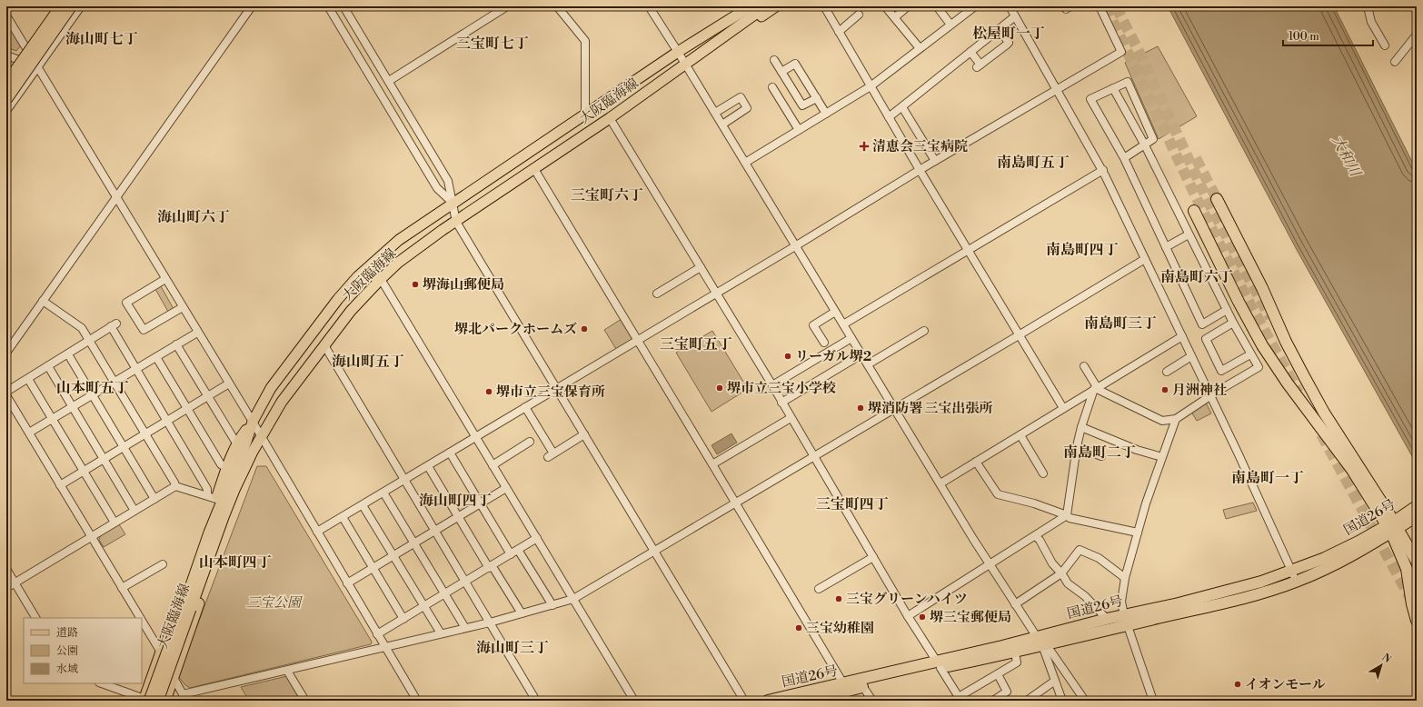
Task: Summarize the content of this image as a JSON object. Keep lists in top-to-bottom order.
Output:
{
  "streets": {
    "highway": ["国道26号"],
    "main road": ["大阪臨海線"]
  },
  "districts": [
    "松屋町一丁",
    "海山町七丁",
    "三宝町七丁",
    "南島町五丁",
    "三宝町六丁",
    "海山町六丁",
    "南島町四丁",
    "南島町六丁",
    "南島町三丁",
    "三宝町五丁",
    "海山町五丁",
    "山本町五丁",
    "南島町二丁",
    "南島町一丁",
    "海山町四丁",
    "三宝町四丁",
    "山本町四丁",
    "海山町三丁"
  ],
  "water": ["大和川"],
  "parks": ["三宝公園"],
  "places": {
    "health": ["清恵会三宝病院"],
    "other": [
      "堺海山郵便局",
      "堺北パークホームズ",
      "リーガル堺2",
      "堺市立三宝小学校",
      "月洲神社",
      "堺市立三宝保育所",
      "堺消防署 三宝出張所",
      "三宝グリーンハイツ",
      "堺三宝郵便局",
      "三宝幼稚園",
      "イオンモール"
    ]
  },
  "legend": ["道路", "公園", "水域"],
  "scale_bar": "100 m",
  "north": "top right"
}
